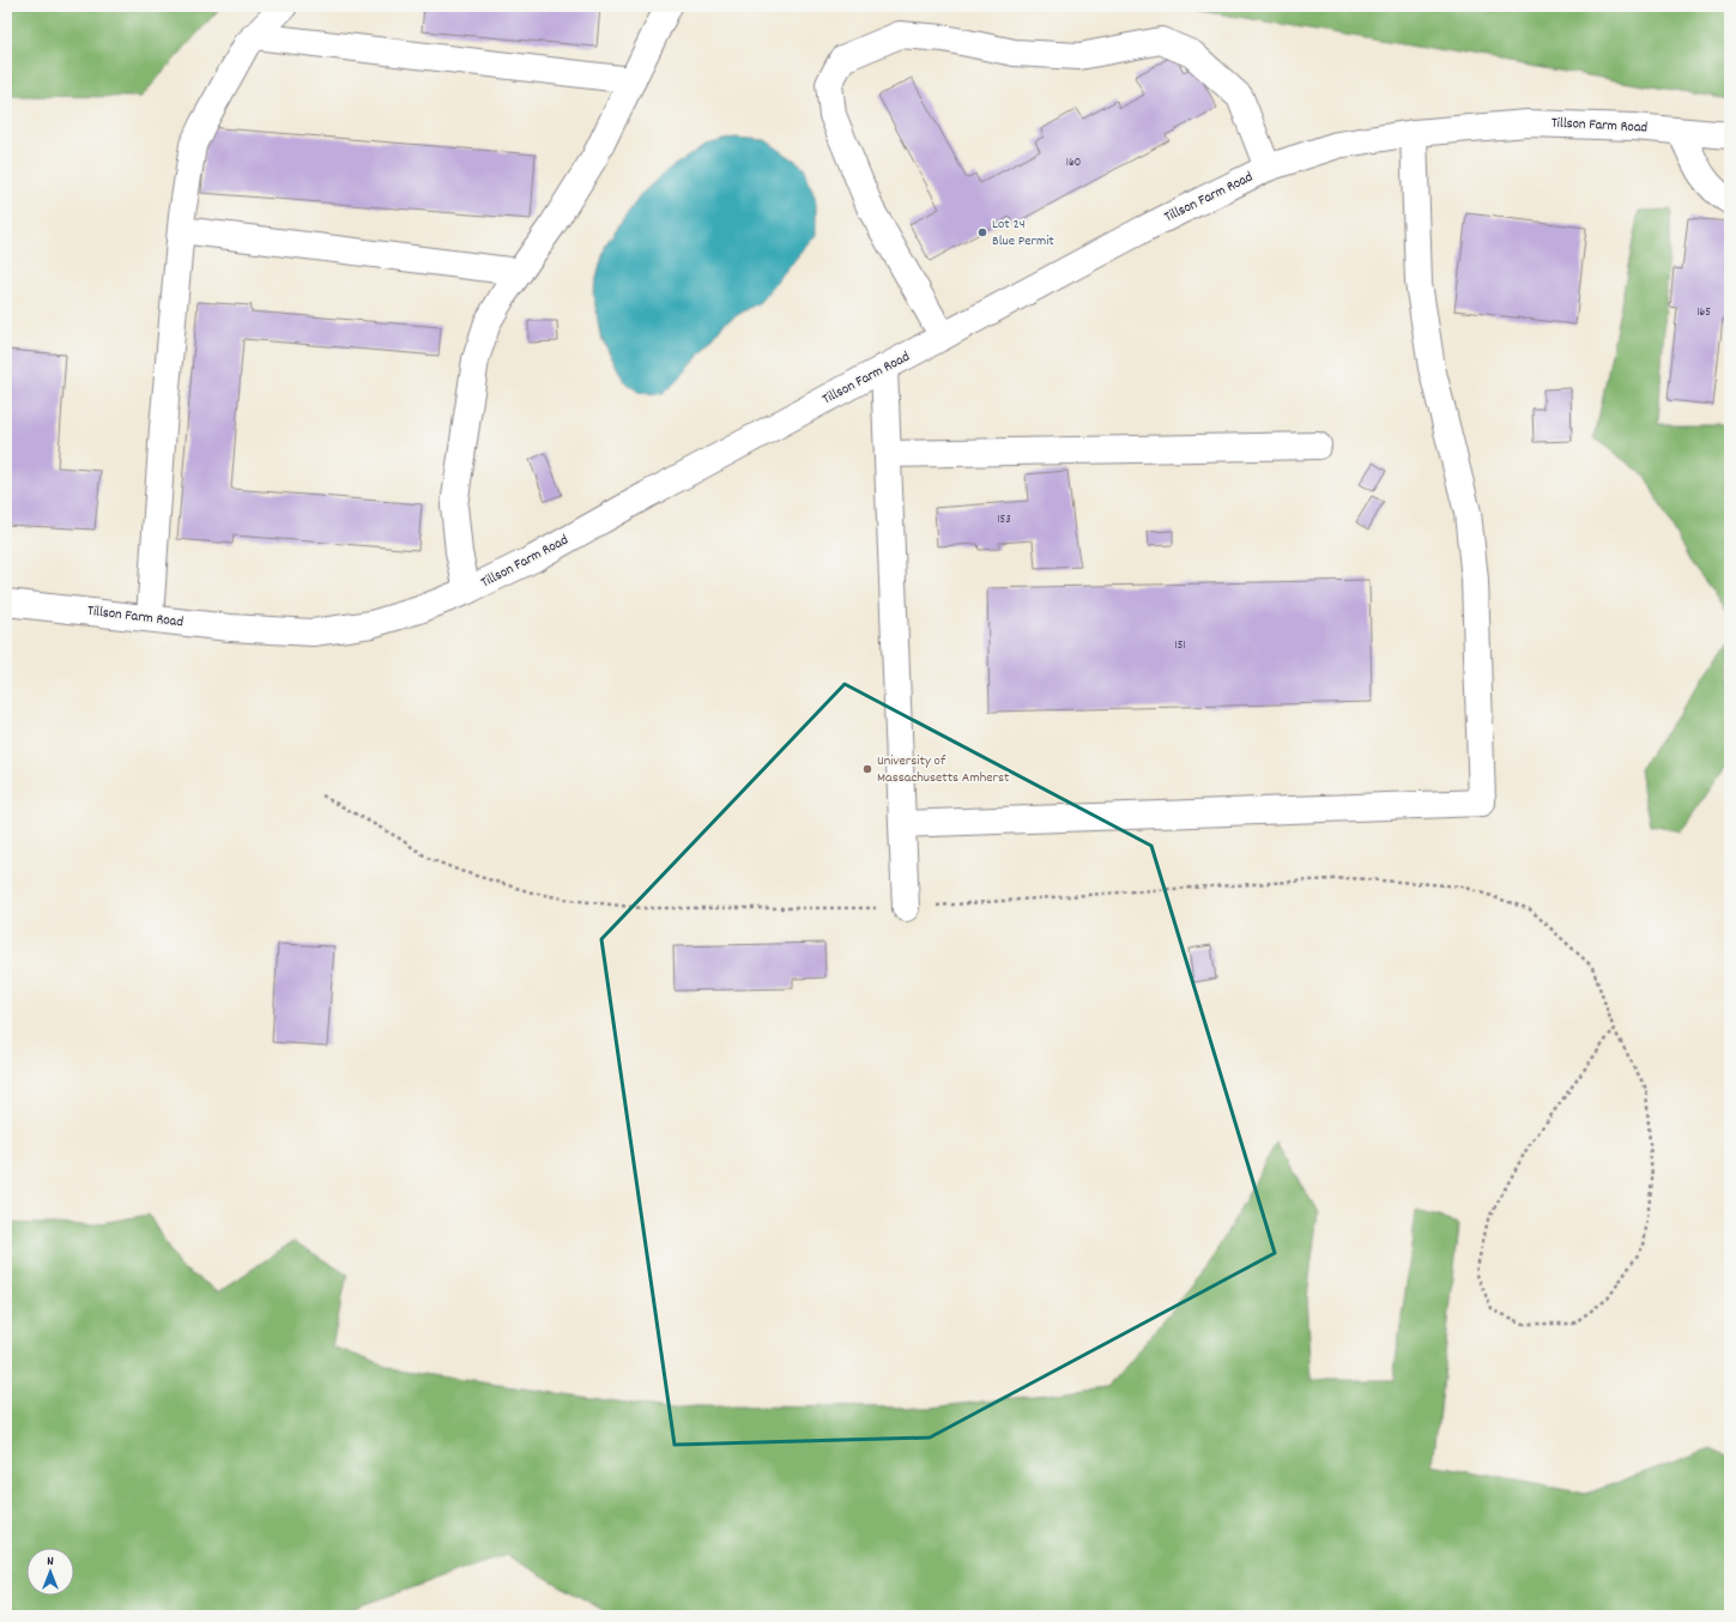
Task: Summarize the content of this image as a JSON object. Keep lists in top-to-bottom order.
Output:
{
  "streets": {
    "street": ["Tillson Farm Road"]
  },
  "places": ["Lot 24 Blue Permit", "University of Massachusetts Amherst"],
  "house_numbers": [
    "160",
    "165",
    "153",
    "151"
  ],
  "north": "top"
}
